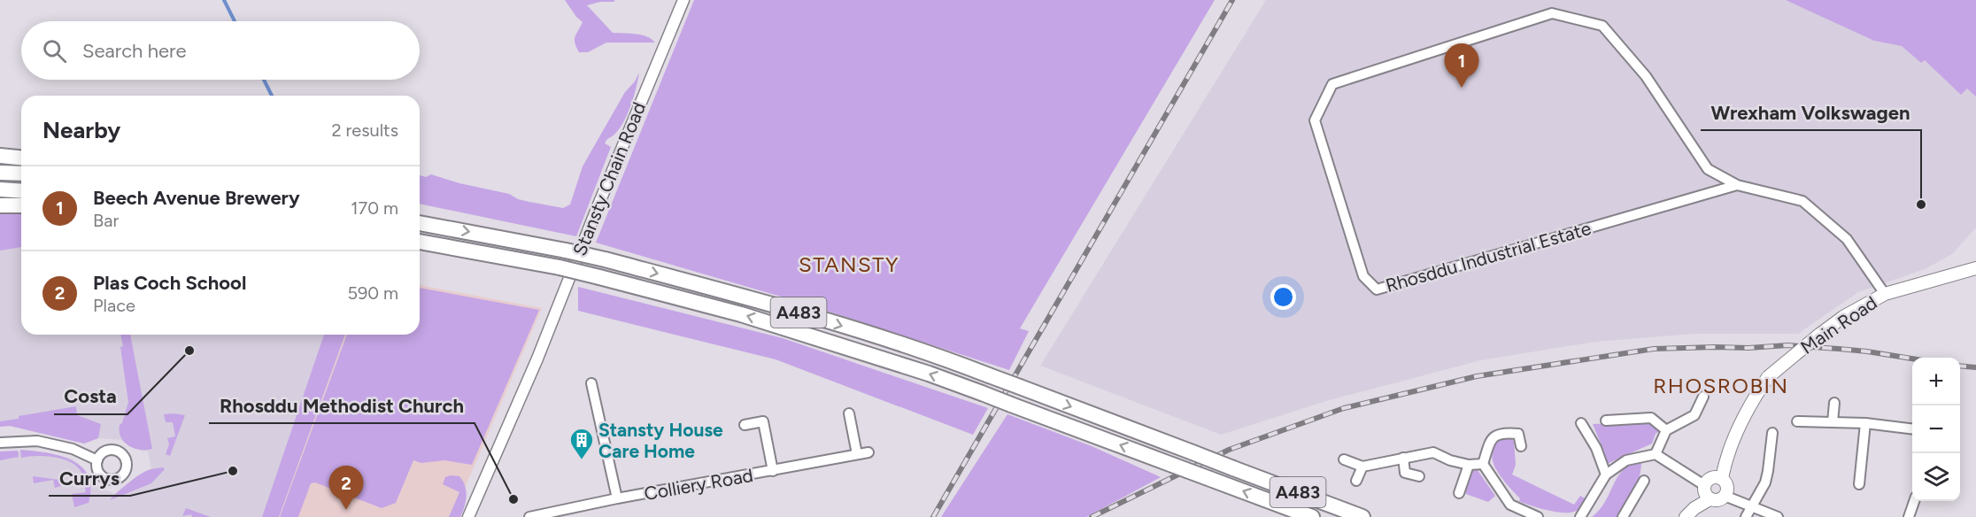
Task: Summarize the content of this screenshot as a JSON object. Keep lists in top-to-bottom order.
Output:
{
  "streets": {
    "highway": ["A483"],
    "main road": ["Main Road"],
    "street": ["Stansty Chain Road", "Rhosddu Industrial Estate", "Colliery Road"]
  },
  "crossings": [
    ["Rhosddu Industrial Estate", "Main Road"]
  ],
  "districts": ["STANSTY", "RHOSROBIN"],
  "places": {
    "other": [
      "Wrexham Volkswagen",
      "Costa",
      "Currys",
      "Rhosddu Methodist Church"
    ],
    "building": ["Stansty House Care Home"]
  },
  "page": {
    "search": "Search here",
    "pins": ["1", "2"],
    "heading": ["Nearby", "2 results"],
    "list": [
      {
        "mark": "1",
        "name": "Beech Avenue Brewery",
        "note": "Bar",
        "value": "170 m"
      },
      {
        "mark": "2",
        "name": "Plas Coch School",
        "note": "Place",
        "value": "590 m"
      }
    ],
    "map_buttons": ["+", "−"]
  }
}
